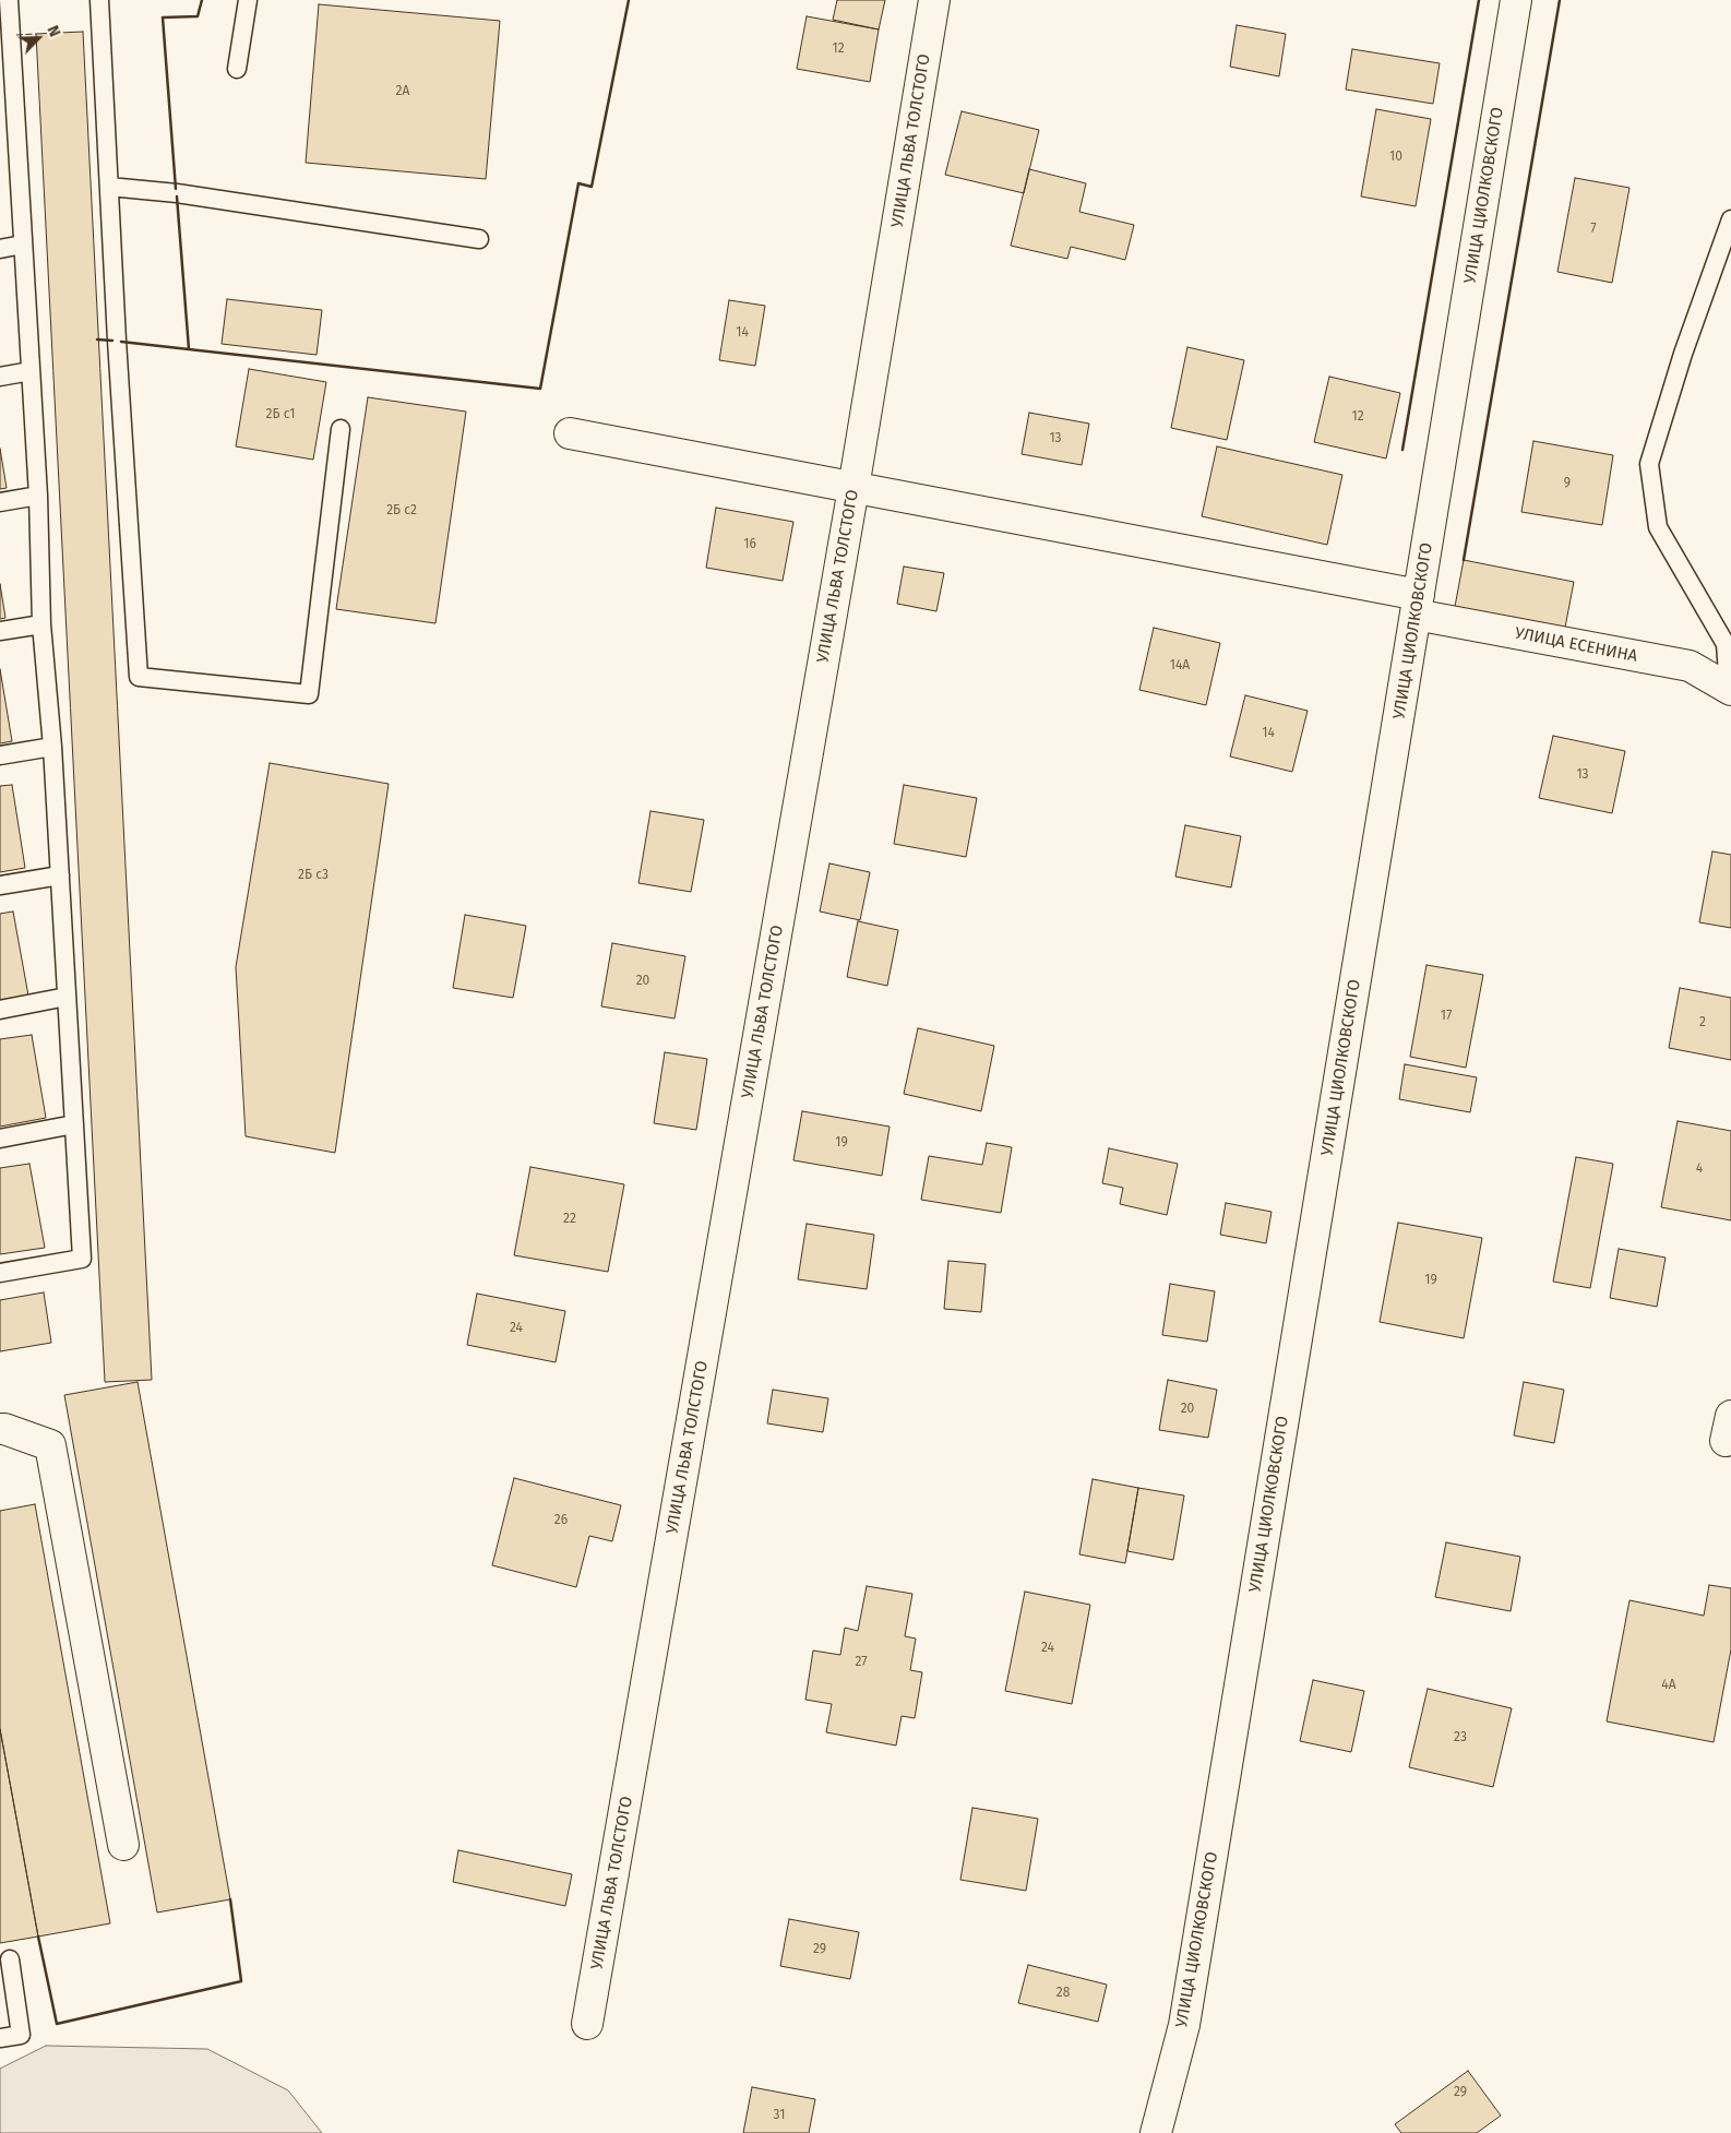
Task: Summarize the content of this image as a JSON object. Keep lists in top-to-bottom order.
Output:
{
  "streets": {
    "street": ["УЛИЦА ЛЬВА ТОЛСТОГО", "УЛИЦА ЦИОЛКОВСКОГО", "УЛИЦА ЕСЕНИНА"]
  },
  "crossings": [
    ["УЛИЦА ЛЬВА ТОЛСТОГО", "УЛИЦА ЕСЕНИНА"],
    ["УЛИЦА ЦИОЛКОВСКОГО", "УЛИЦА ЕСЕНИНА"]
  ],
  "house_numbers": [
    "12",
    "2А",
    "10",
    "7",
    "14",
    "2Б с1",
    "12",
    "13",
    "9",
    "2Б с2",
    "16",
    "14А",
    "14",
    "13",
    "2Б с3",
    "20",
    "17",
    "2",
    "19",
    "4",
    "22",
    "19",
    "24",
    "20",
    "26",
    "24",
    "27",
    "4А",
    "23",
    "29",
    "28",
    "29",
    "31"
  ],
  "north": "top right"
}
